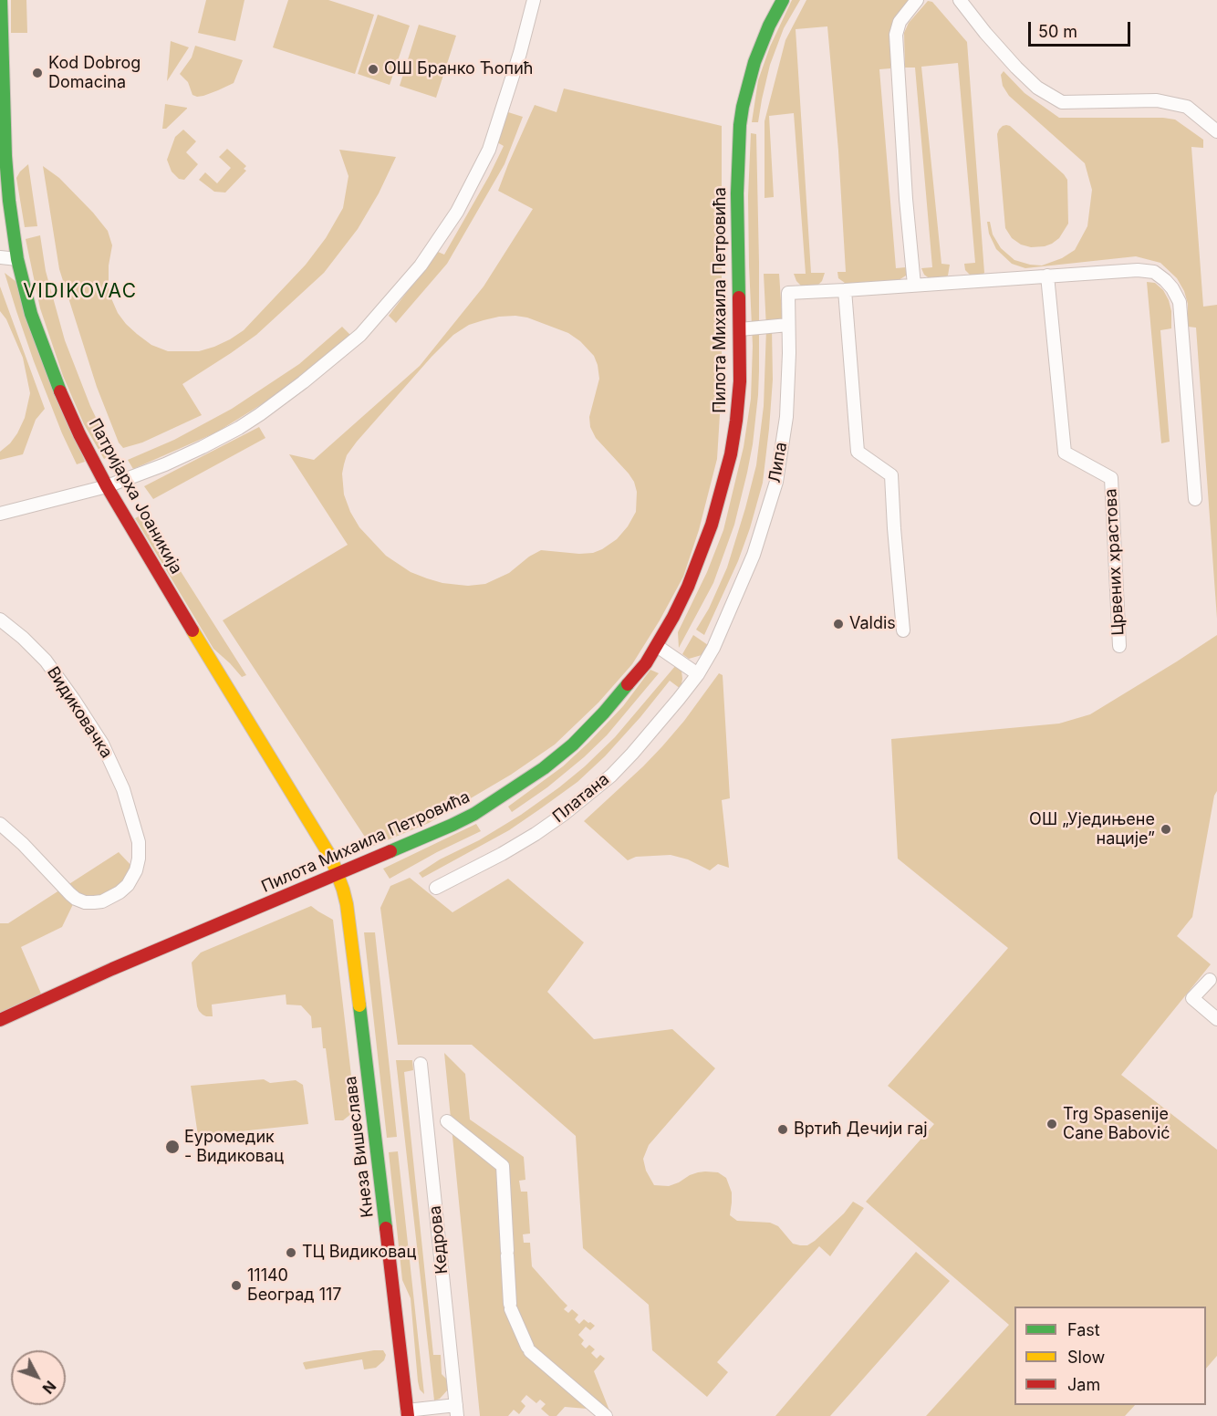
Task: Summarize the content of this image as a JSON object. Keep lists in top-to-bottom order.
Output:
{
  "streets": {
    "main road": ["Пилота Михаила Петровића", "Патријарха Јоаникија", "Кнеза Вишеслава"],
    "street": [
      "Липа",
      "Црвених храстова",
      "Видиковачка",
      "Платана",
      "Кедрова"
    ]
  },
  "crossings": [
    ["Пилота Михаила Петровића", "Патријарха Јоаникија"],
    ["Пилота Михаила Петровића", "Кнеза Вишеслава"],
    ["Липа", "Црвених храстова"],
    ["Липа", "Платана"],
    ["Патријарха Јоаникија", "Кнеза Вишеслава"]
  ],
  "districts": ["VIDIKOVAC"],
  "places": [
    "ОШ Бранко Ћопић",
    "Kod Dobrog Domacina",
    "Valdis",
    "ОШ „Уједињене нације”",
    "Trg Spasenije Cane Babović",
    "Вртић Дечији гај",
    "Еуромедик - Видиковац",
    "ТЦ Видиковац",
    "11140 Београд 117"
  ],
  "legend": ["Fast", "Slow", "Jam"],
  "scale_bar": "50 m",
  "north": "bottom right"
}
